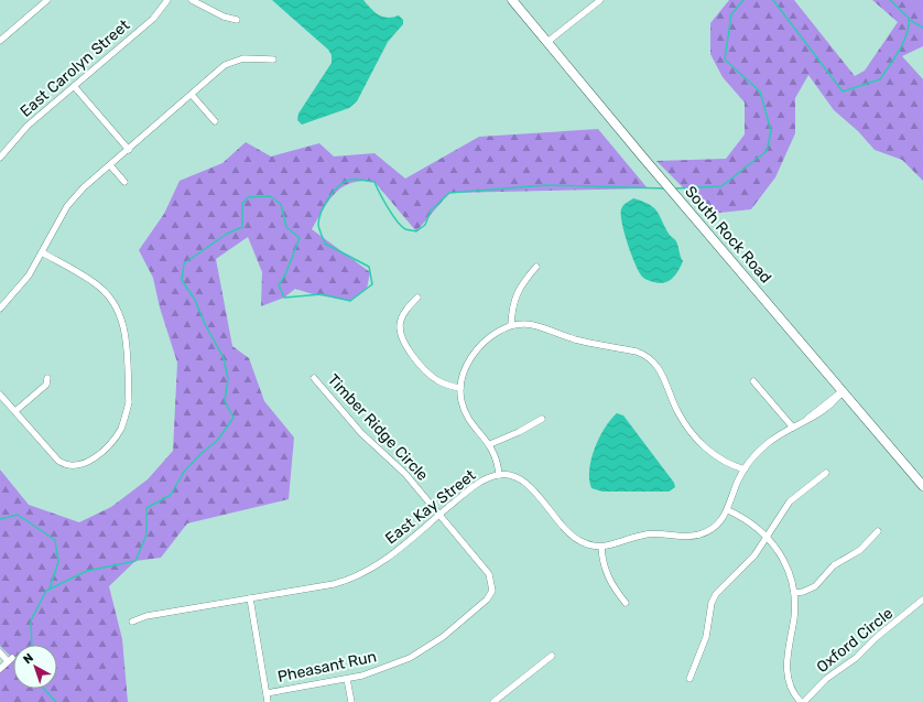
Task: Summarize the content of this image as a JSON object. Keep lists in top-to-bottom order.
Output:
{
  "streets": {
    "main road": ["South Rock Road"],
    "street": [
      "East Carolyn Street",
      "Timber Ridge Circle",
      "East Kay Street",
      "Oxford Circle",
      "Pheasant Run"
    ]
  },
  "crossings": [
    ["South Rock Road", "East Kay Street"],
    ["Timber Ridge Circle", "East Kay Street"],
    ["Timber Ridge Circle", "Pheasant Run"]
  ],
  "north": "top left"
}
